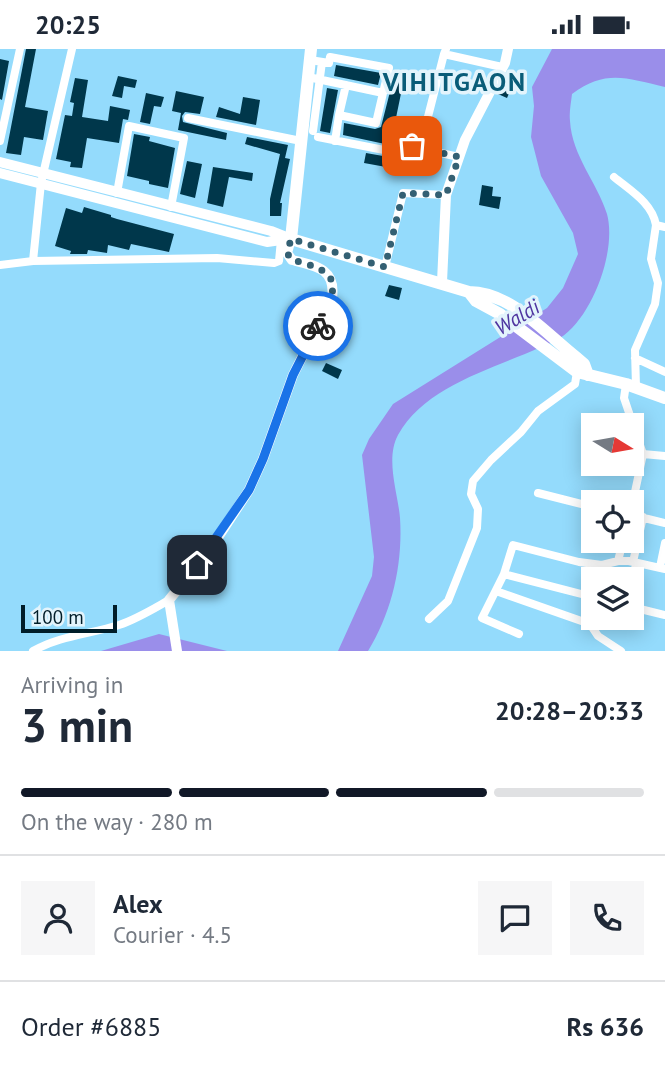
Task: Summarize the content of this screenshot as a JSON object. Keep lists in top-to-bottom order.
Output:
{
  "districts": ["VIHITGAON"],
  "water": ["Waldi"],
  "scale_bar": "100 m",
  "north": "right",
  "page": {
    "status": "20:25",
    "scale": "100 m",
    "heading": ["3 min", "Arriving in", "20:28–20:33"],
    "panel": [
      "Alex",
      "Courier · 4.5",
      "Order #6885",
      "Rs 636"
    ],
    "bar": "On the way · 280 m"
  }
}
